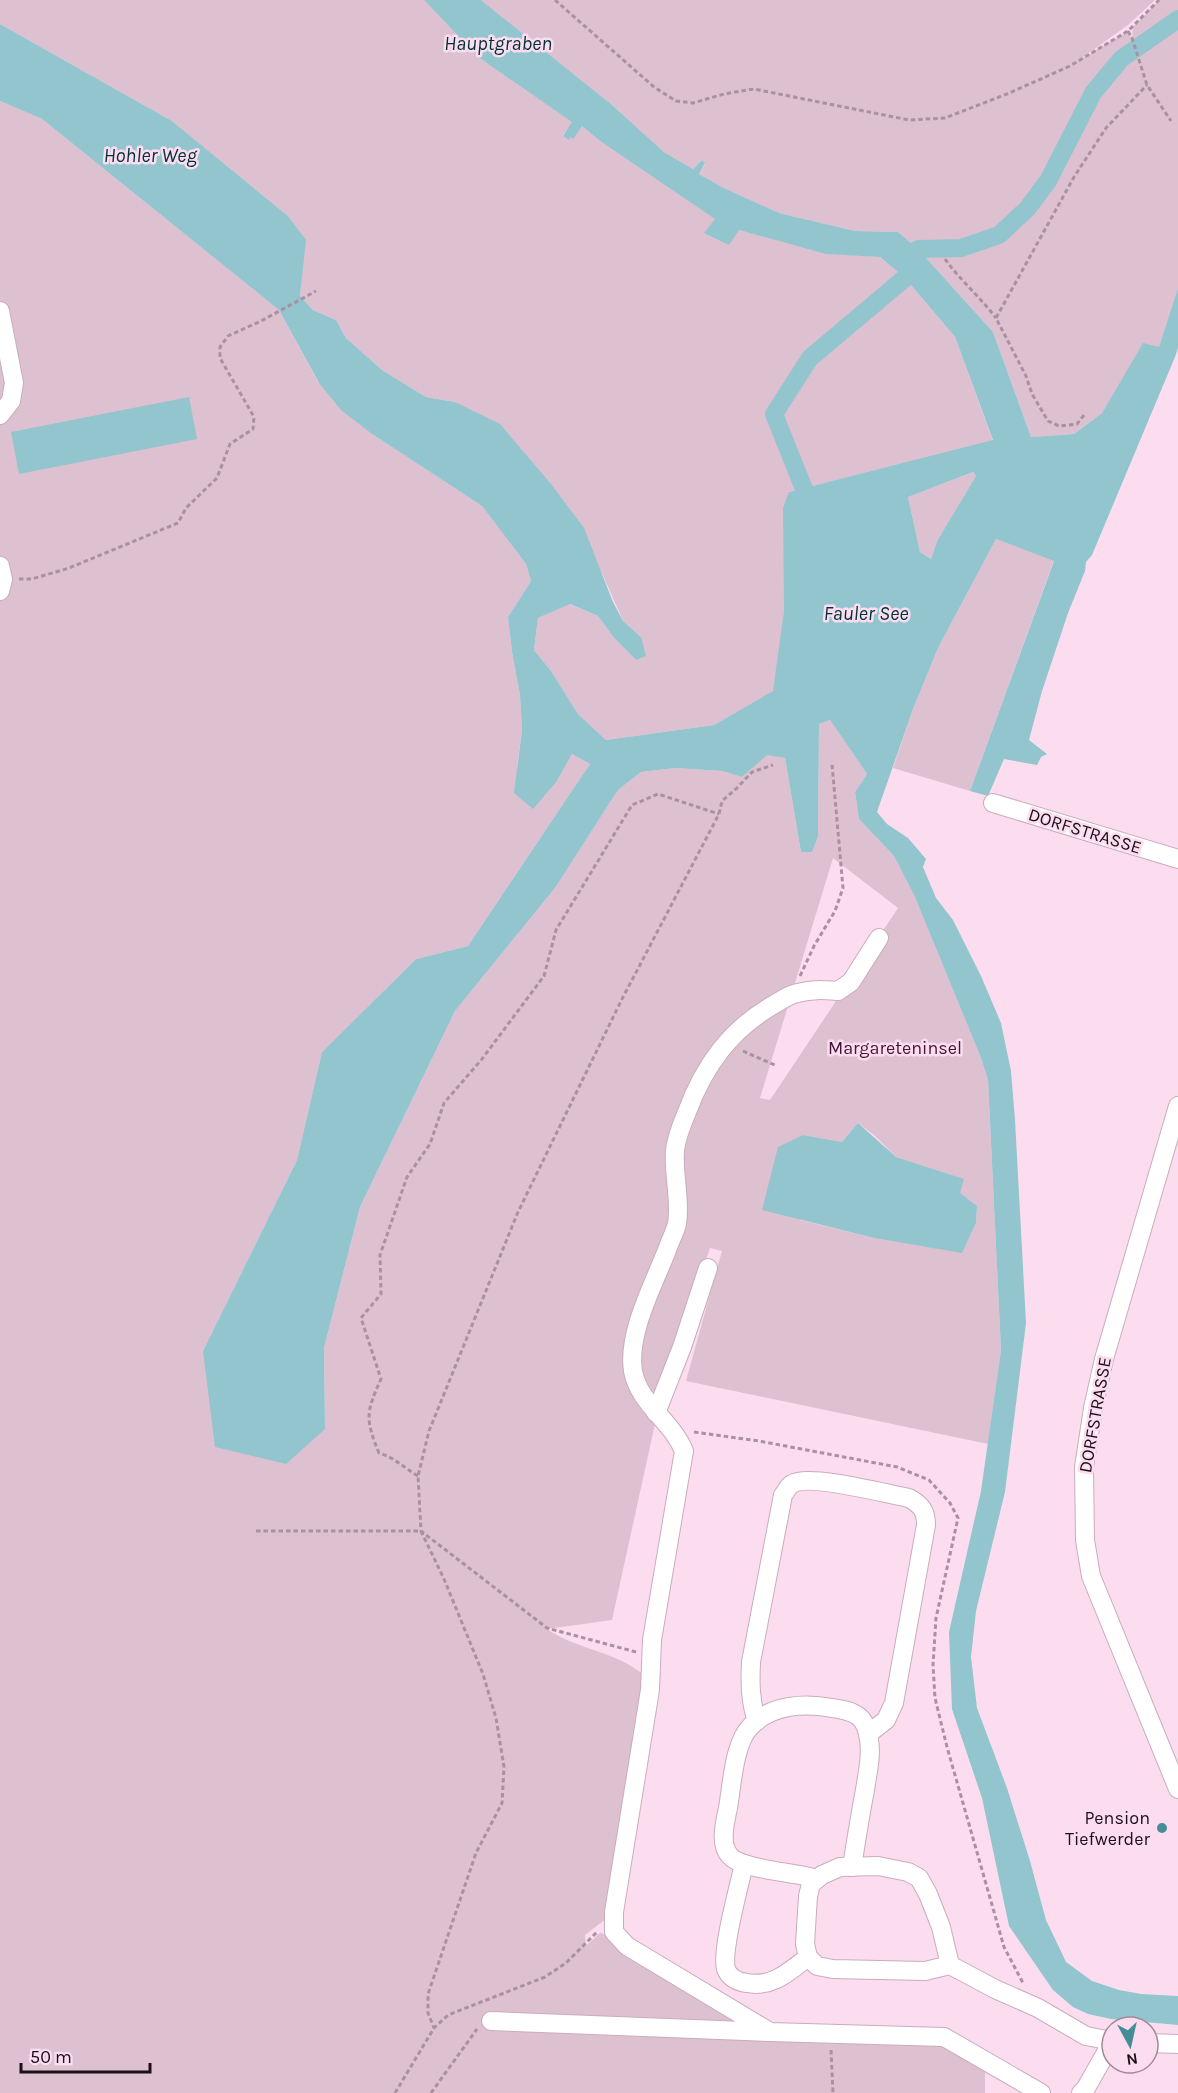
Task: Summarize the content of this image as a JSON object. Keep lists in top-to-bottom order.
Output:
{
  "streets": {
    "street": ["DORFSTRASSE"]
  },
  "water": ["Hauptgraben", "Hohler Weg", "Fauler See"],
  "parks": ["Margareteninsel"],
  "places": ["Pension Tiefwerder"],
  "scale_bar": "50 m",
  "north": "bottom"
}
